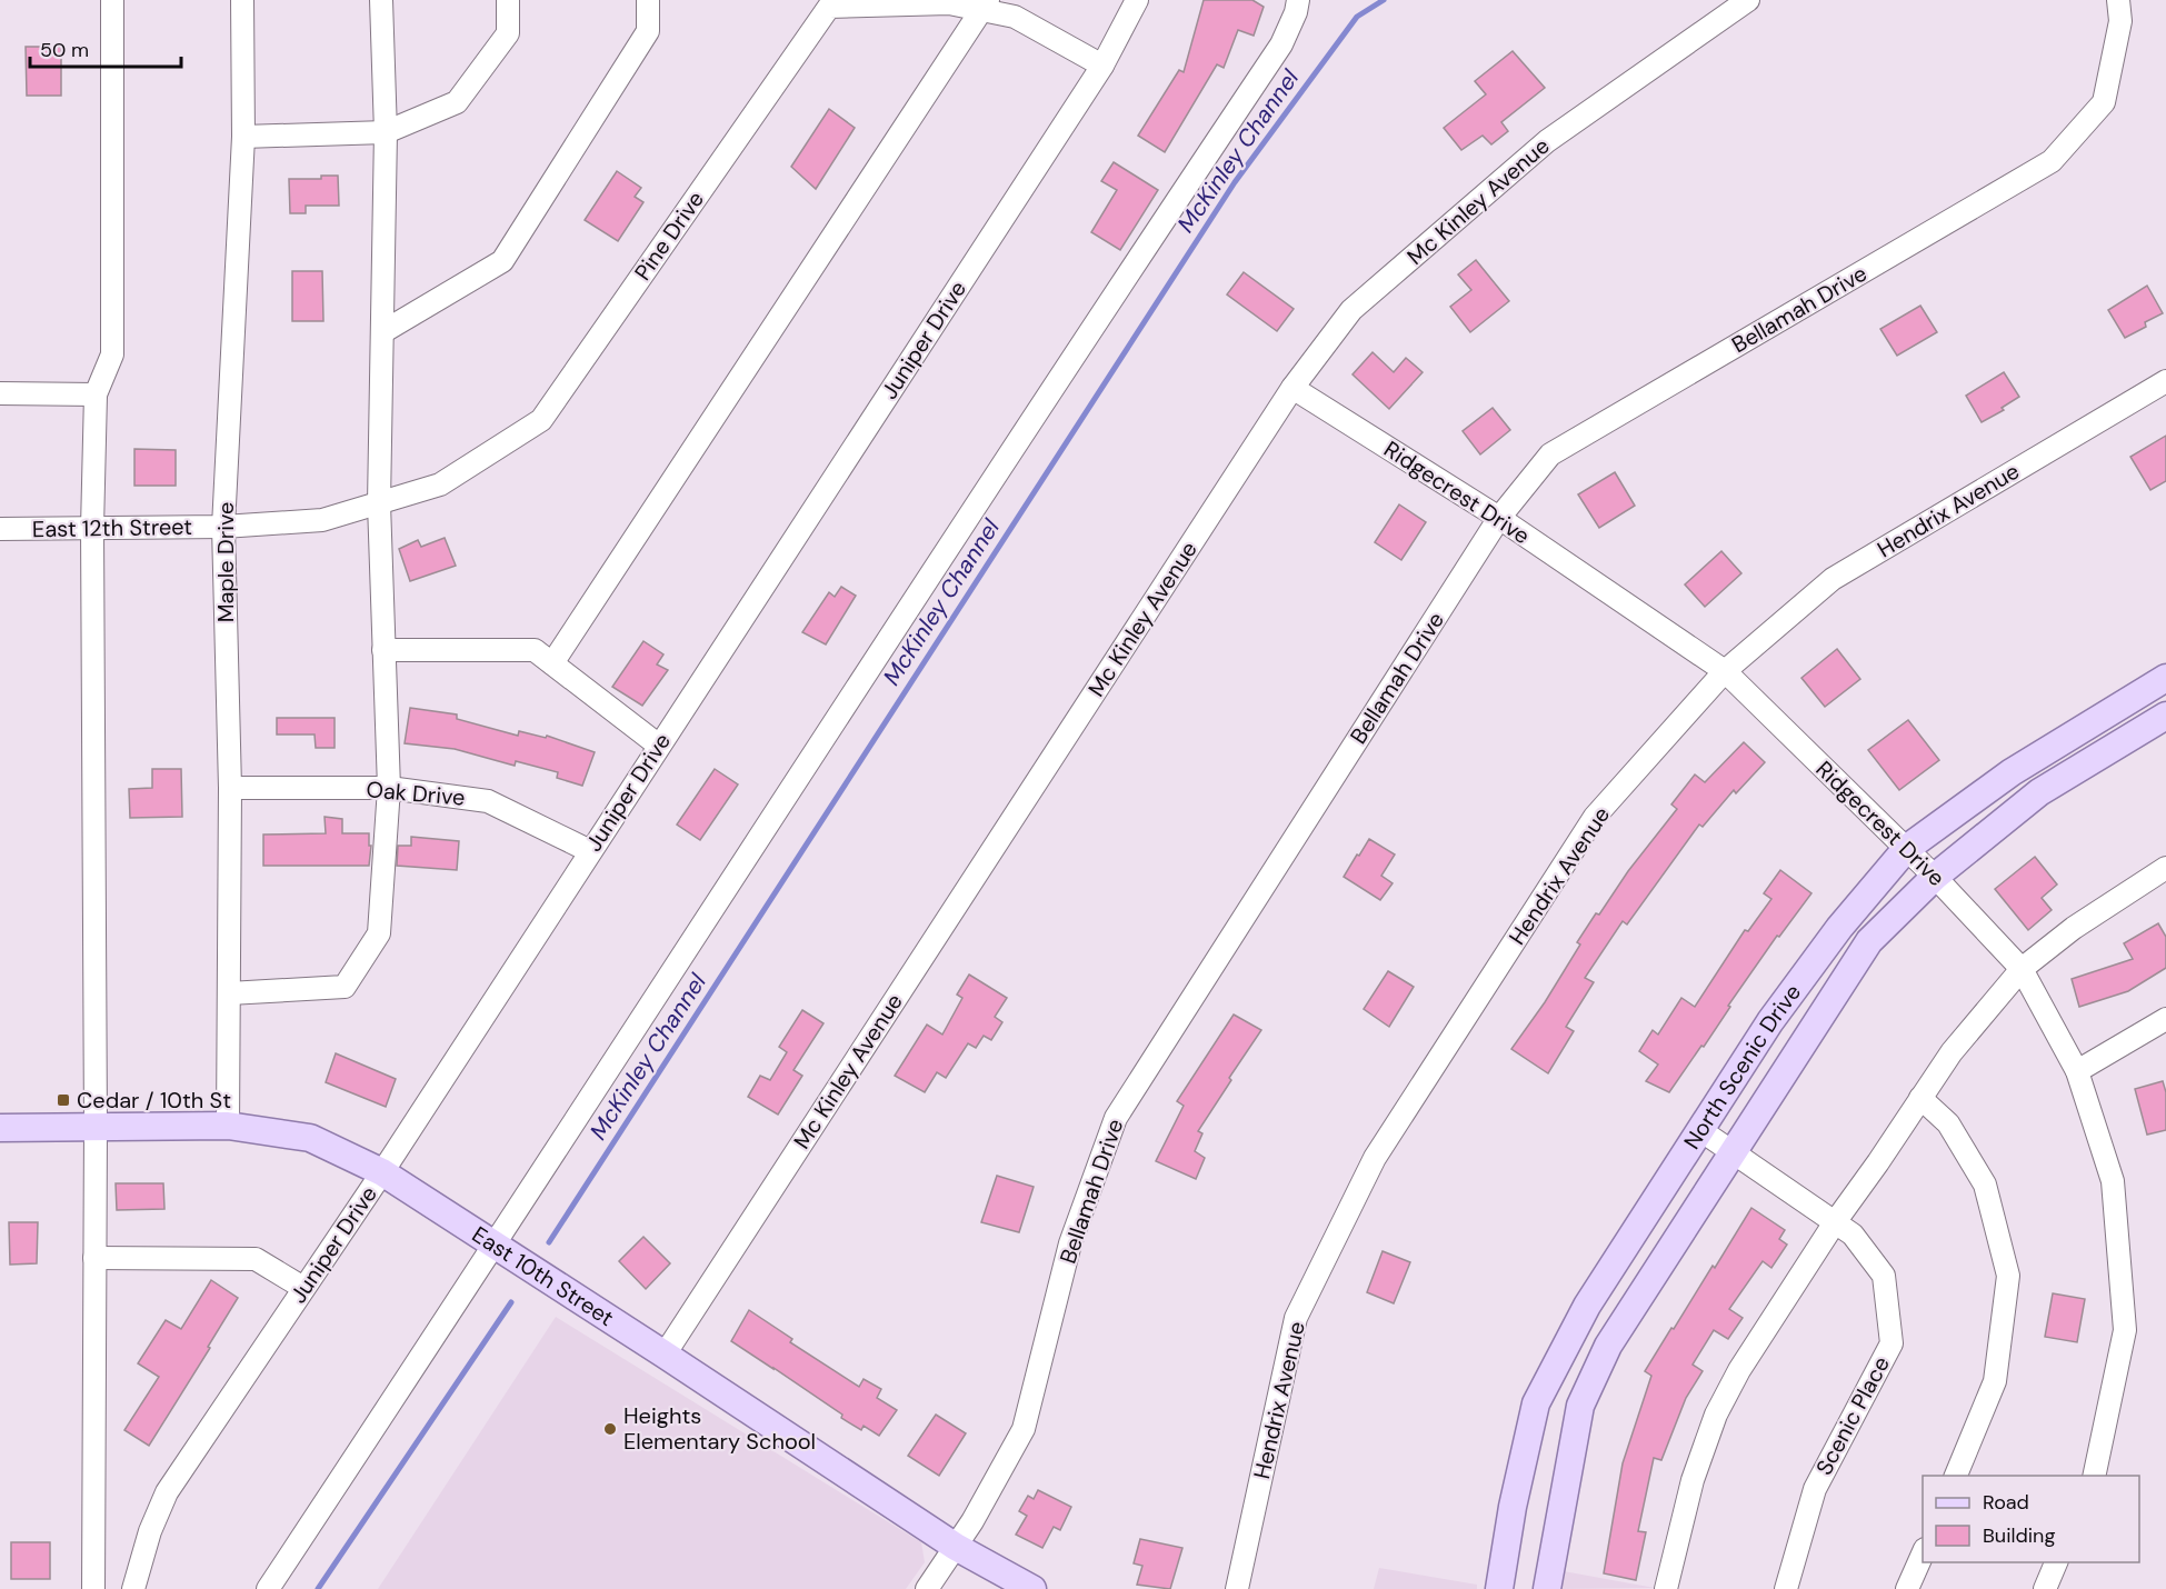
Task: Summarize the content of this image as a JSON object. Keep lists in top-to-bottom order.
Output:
{
  "streets": {
    "main road": ["North Scenic Drive", "East 10th Street"],
    "street": [
      "Mc Kinley Avenue",
      "Pine Drive",
      "Bellamah Drive",
      "Juniper Drive",
      "Ridgecrest Drive",
      "Hendrix Avenue",
      "East 12th Street",
      "Maple Drive",
      "Oak Drive",
      "Scenic Place"
    ]
  },
  "crossings": [
    ["Mc Kinley Avenue", "Ridgecrest Drive"],
    ["Mc Kinley Avenue", "East 10th Street"],
    ["Pine Drive", "Juniper Drive"],
    ["Pine Drive", "East 12th Street"],
    ["Pine Drive", "Maple Drive"],
    ["Bellamah Drive", "Ridgecrest Drive"],
    ["Bellamah Drive", "East 10th Street"],
    ["Juniper Drive", "Oak Drive"],
    ["Juniper Drive", "East 10th Street"],
    ["Ridgecrest Drive", "Hendrix Avenue"],
    ["Ridgecrest Drive", "North Scenic Drive"],
    ["East 12th Street", "Maple Drive"],
    ["Maple Drive", "Oak Drive"],
    ["Maple Drive", "East 10th Street"],
    ["North Scenic Drive", "Scenic Place"]
  ],
  "water": ["McKinley Channel"],
  "places": {
    "transit": ["Cedar / 10th St"],
    "other": ["Heights Elementary School"]
  },
  "legend": ["Road", "Building"],
  "scale_bar": "50 m"
}
